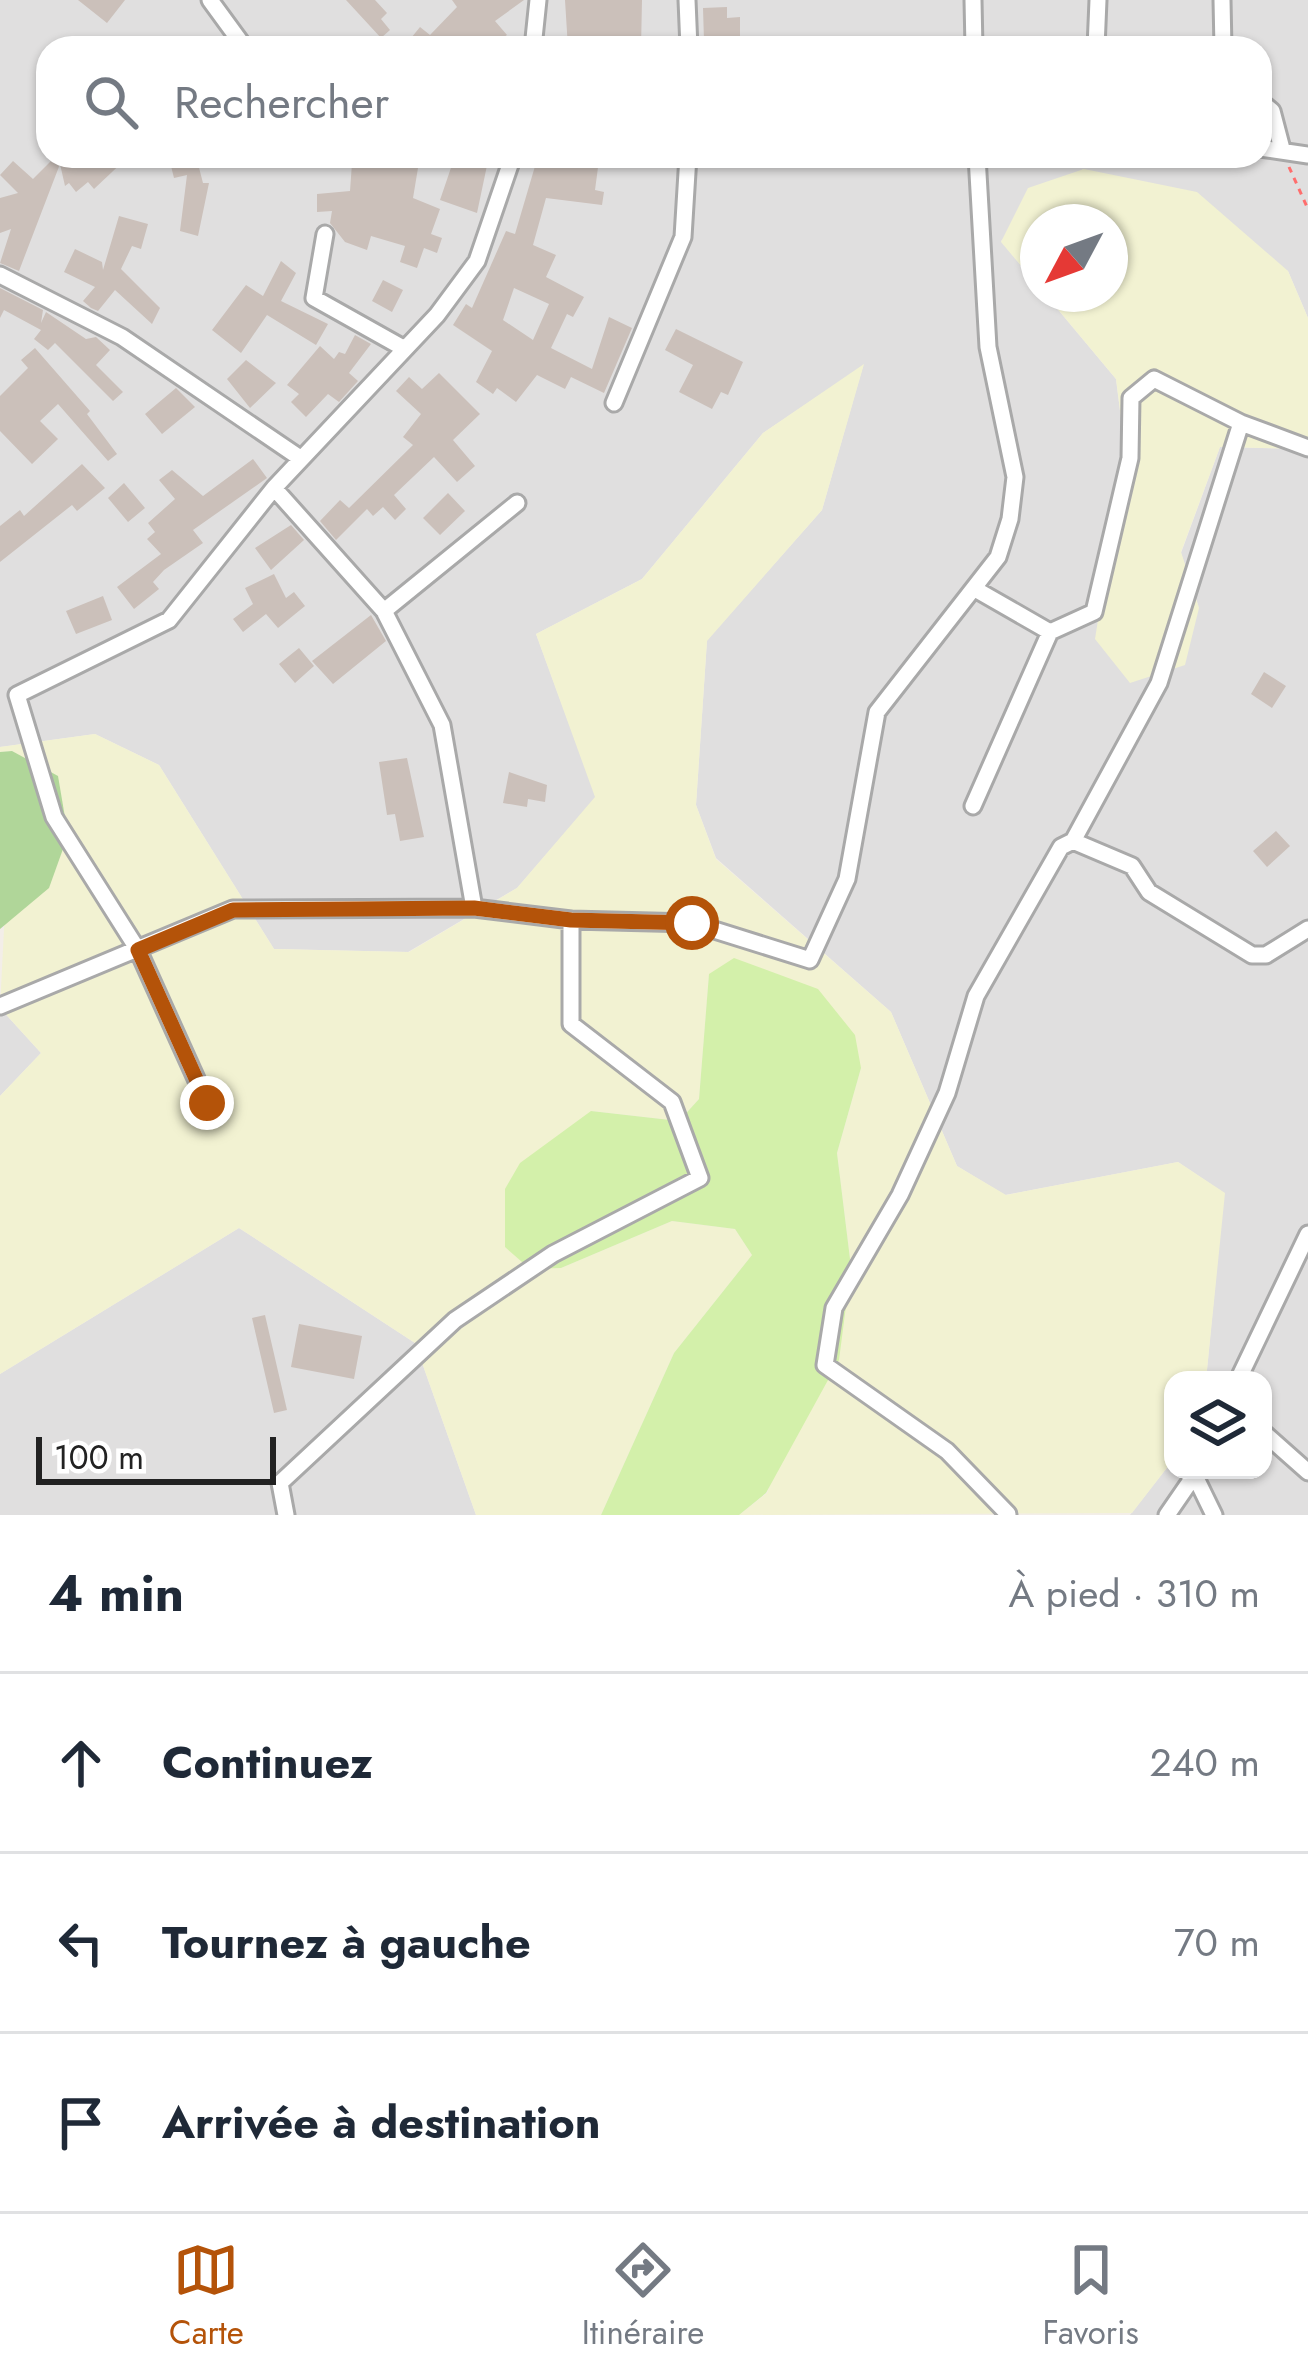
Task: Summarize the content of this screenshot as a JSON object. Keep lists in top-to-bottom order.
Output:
{
  "scale_bar": "100 m",
  "north": "bottom left",
  "page": {
    "search": "Rechercher",
    "scale": "100 m",
    "heading": ["4 min", "À pied · 310 m"],
    "list": [
      ["Continuez", "240 m"],
      ["Tournez à gauche", "70 m"],
      "Arrivée à destination"
    ],
    "nav": ["Carte", "Itinéraire", "Favoris"]
  }
}
